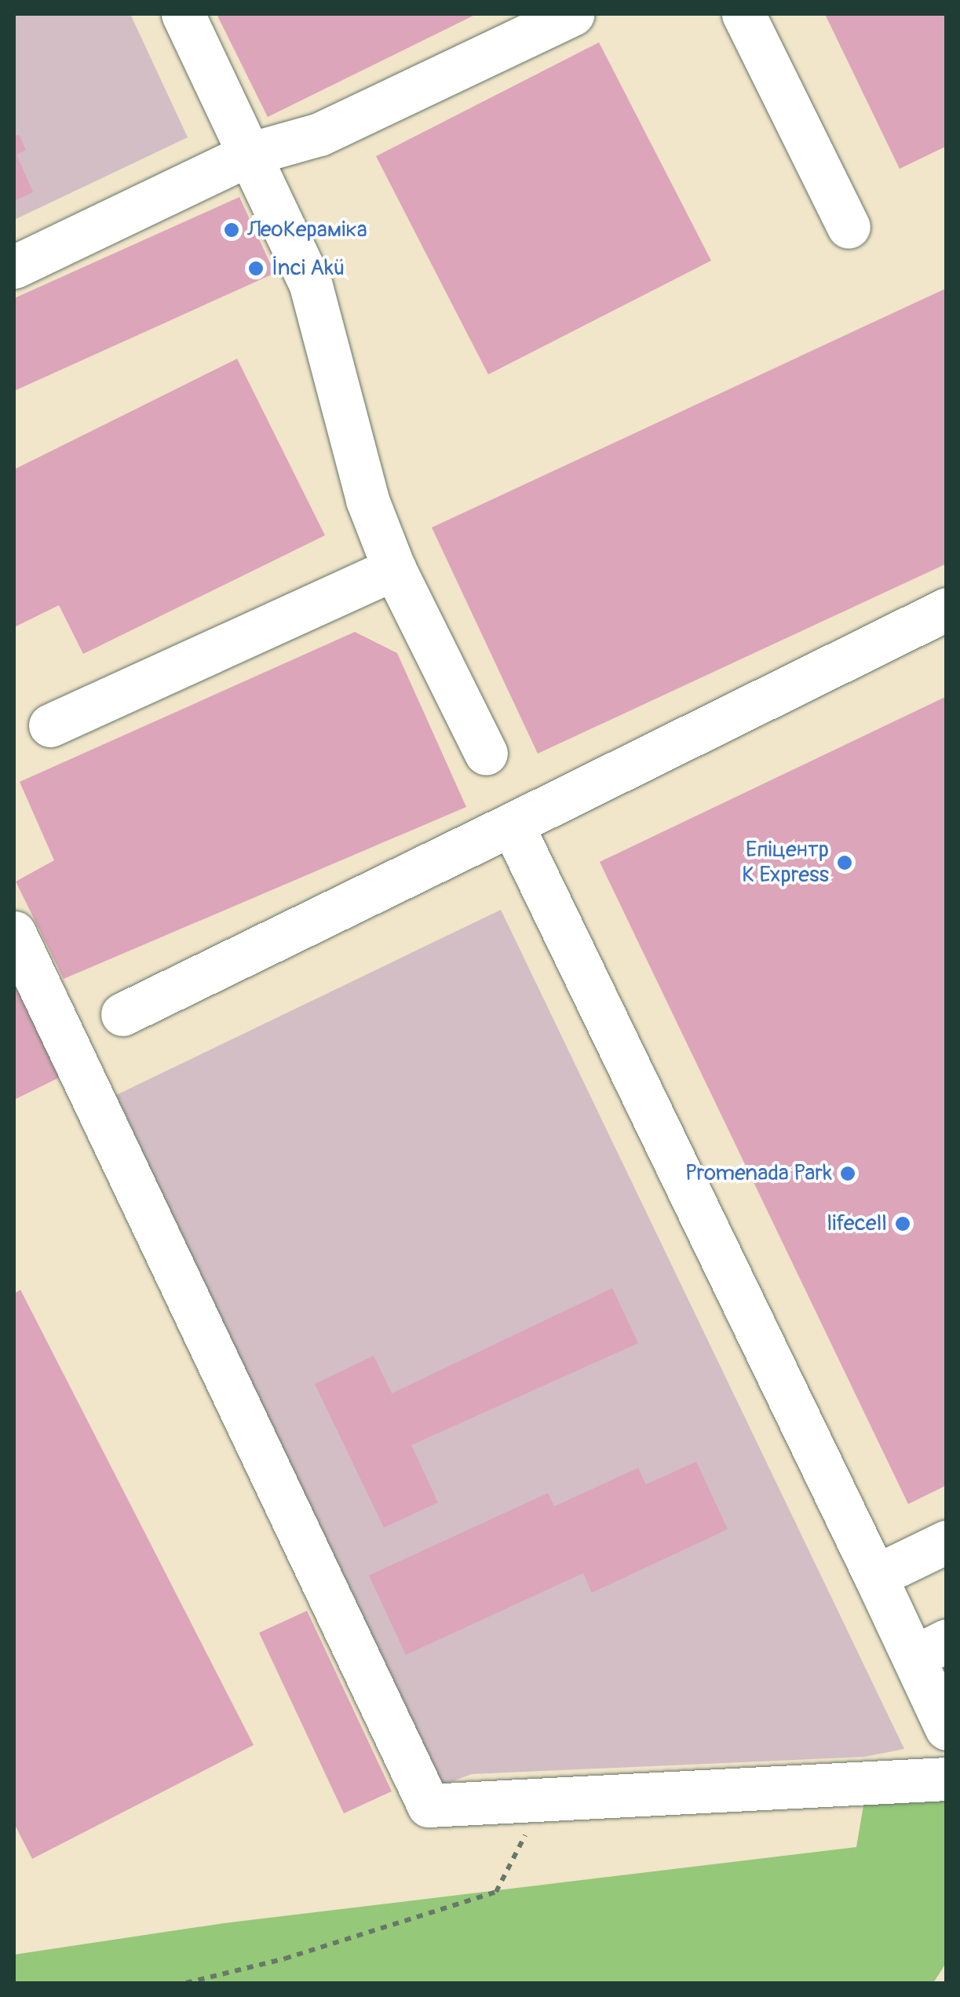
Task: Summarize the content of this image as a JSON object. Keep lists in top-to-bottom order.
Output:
{
  "places": [
    "ЛеоКераміка",
    "İnci Akü",
    "Епіцентр К Express",
    "Promenada Park",
    "lifecell"
  ]
}
